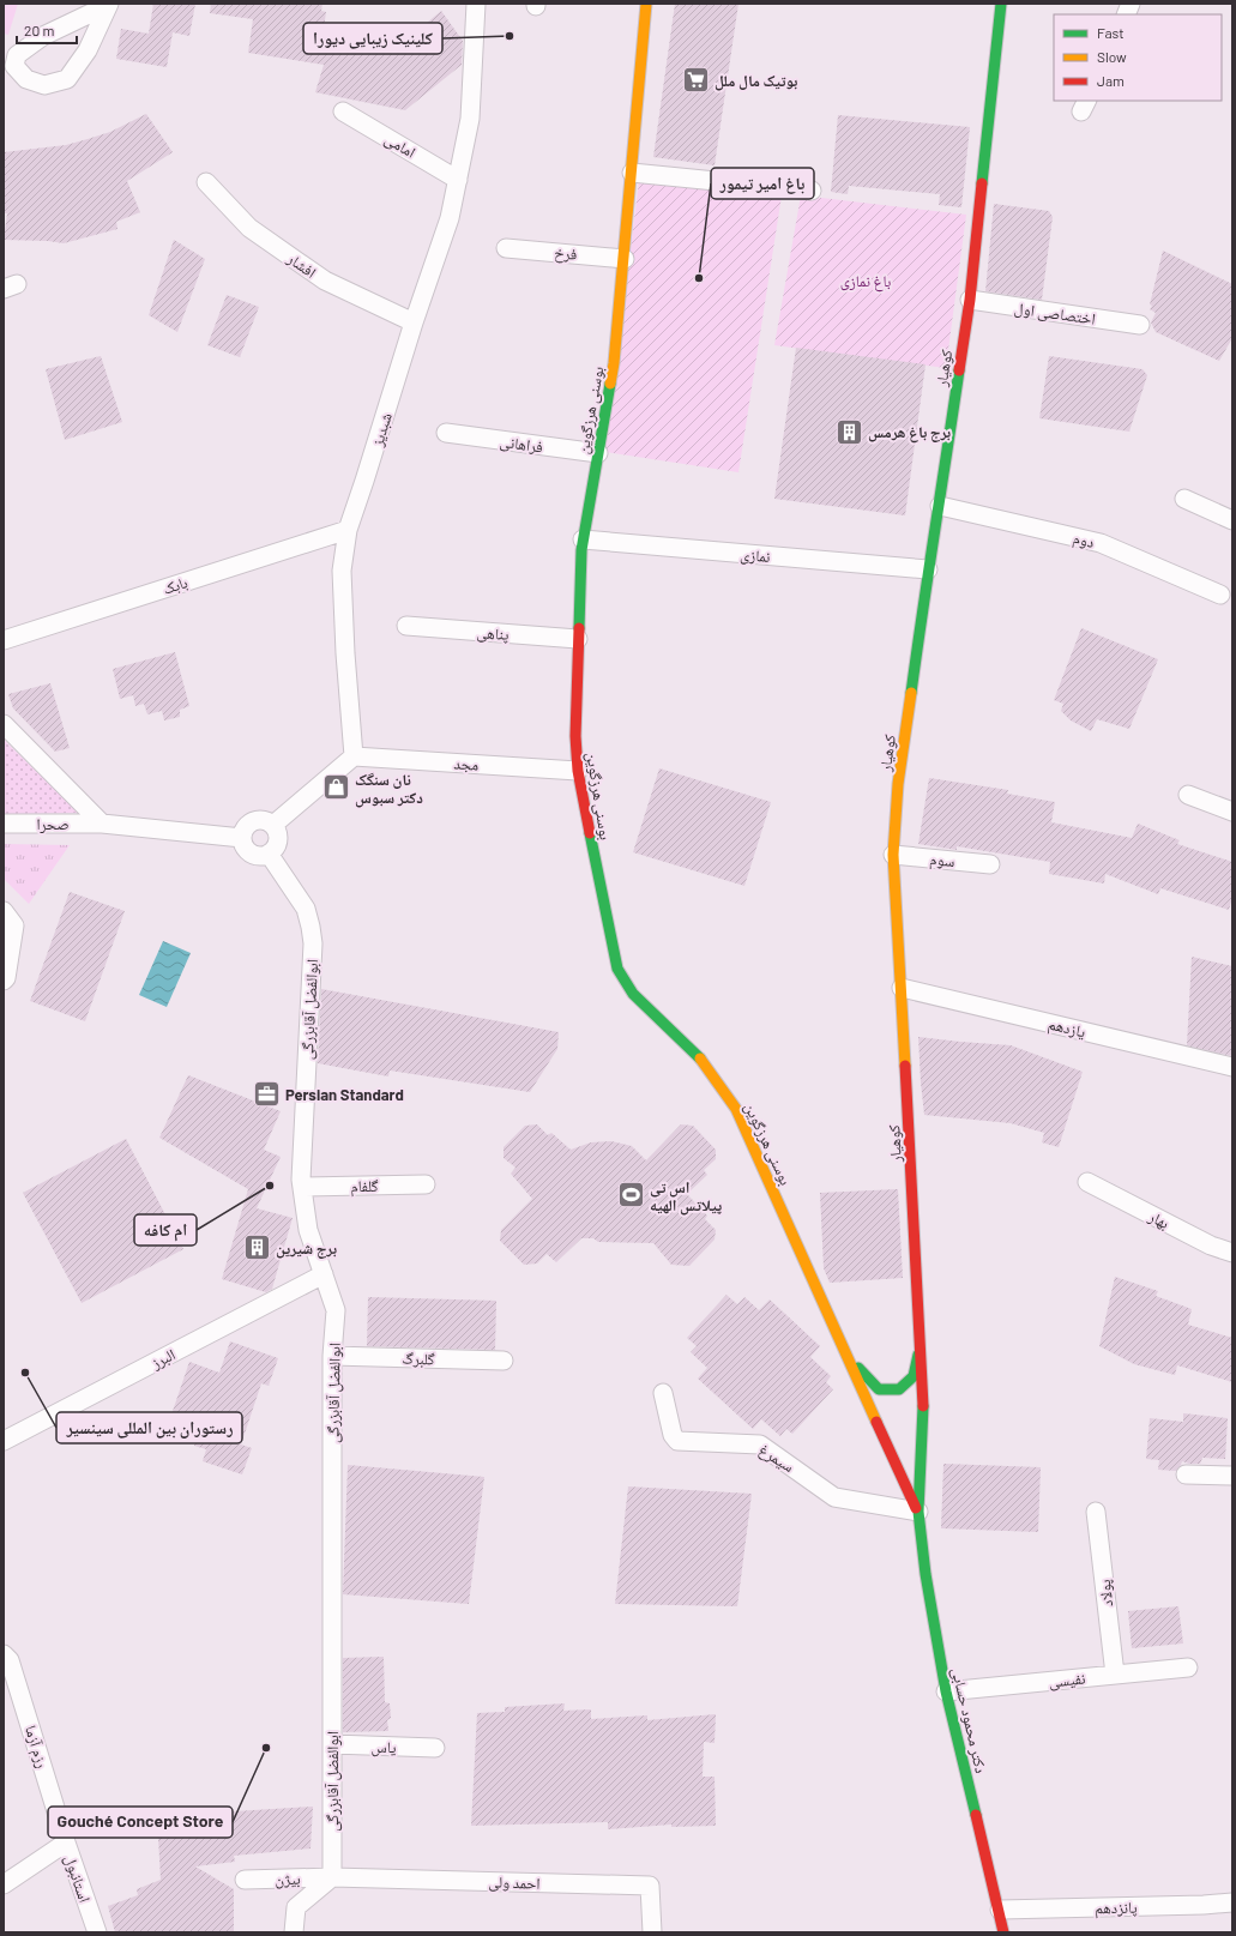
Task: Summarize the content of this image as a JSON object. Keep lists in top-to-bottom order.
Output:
{
  "streets": {
    "street": [
      "امامی",
      "فرخ",
      "افشار",
      "اختصاصی اول",
      "کوهیار",
      "بوسنی هرزگوین",
      "شبدیز",
      "فراهانی",
      "دوم",
      "نمازی",
      "بابک",
      "پناهی",
      "مجد",
      "صحرا",
      "سوم",
      "ابوالفضل آقابزرگی",
      "یازدهم",
      "گلفام",
      "بهار",
      "البرز",
      "گلبرگ",
      "سیمرغ",
      "پولاد",
      "نفیسی",
      "دکتر محمود حسابی",
      "رزم آزما",
      "یاس",
      "استانبول",
      "بیژن",
      "احمد ولی",
      "پانزدهم"
    ]
  },
  "crossings": [
    ["امامی", "شبدیز"],
    ["فرخ", "بوسنی هرزگوین"],
    ["افشار", "شبدیز"],
    ["اختصاصی اول", "کوهیار"],
    ["کوهیار", "بوسنی هرزگوین"],
    ["کوهیار", "دوم"],
    ["کوهیار", "نمازی"],
    ["کوهیار", "سوم"],
    ["کوهیار", "یازدهم"],
    ["کوهیار", "سیمرغ"],
    ["کوهیار", "دکتر محمود حسابی"],
    ["بوسنی هرزگوین", "فراهانی"],
    ["بوسنی هرزگوین", "نمازی"],
    ["بوسنی هرزگوین", "پناهی"],
    ["بوسنی هرزگوین", "مجد"],
    ["بوسنی هرزگوین", "سیمرغ"],
    ["بوسنی هرزگوین", "دکتر محمود حسابی"],
    ["شبدیز", "بابک"],
    ["شبدیز", "مجد"],
    ["ابوالفضل آقابزرگی", "گلفام"],
    ["ابوالفضل آقابزرگی", "البرز"],
    ["ابوالفضل آقابزرگی", "گلبرگ"],
    ["ابوالفضل آقابزرگی", "یاس"],
    ["ابوالفضل آقابزرگی", "بیژن"],
    ["ابوالفضل آقابزرگی", "احمد ولی"],
    ["سیمرغ", "دکتر محمود حسابی"],
    ["پولاد", "نفیسی"],
    ["نفیسی", "دکتر محمود حسابی"],
    ["دکتر محمود حسابی", "پانزدهم"],
    ["رزم آزما", "استانبول"],
    ["بیژن", "احمد ولی"]
  ],
  "parks": ["باغ نمازی"],
  "places": {
    "other": [
      "کلینیک زیبایی دیورا",
      "باغ امیر تیمور",
      "ام کافه",
      "رستوران بین المللی سینسیر",
      "Gouché Concept Store"
    ],
    "supermarket": ["بوتیک مال ملل"],
    "building": ["برج باغ هرمس", "برج شیرین"],
    "shop": ["نان سنگک دکتر سبوس"],
    "office": ["Persian Standard"],
    "sports": ["اس تی پیلاتس الهیه"]
  },
  "legend": ["Fast", "Slow", "Jam"],
  "scale_bar": "20 m"
}
